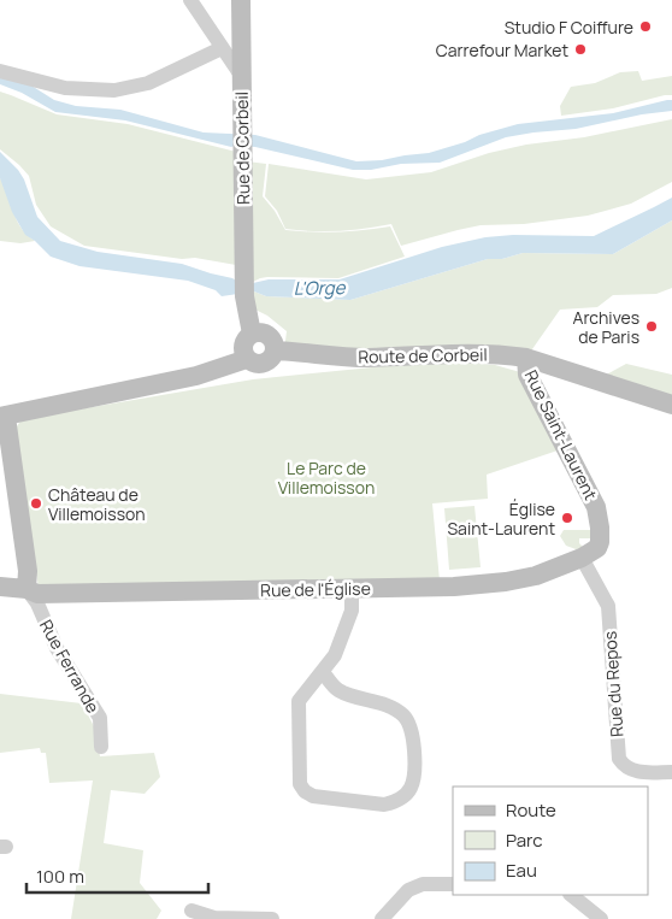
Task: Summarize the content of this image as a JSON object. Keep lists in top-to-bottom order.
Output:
{
  "streets": {
    "main road": [
      "Rue de Corbeil",
      "Route de Corbeil",
      "Rue Saint-Laurent",
      "Rue de l'Église"
    ],
    "street": ["Rue Ferrande", "Rue du Repos"]
  },
  "crossings": [
    ["Rue de Corbeil", "Route de Corbeil"],
    ["Route de Corbeil", "Rue Saint-Laurent"],
    ["Rue Saint-Laurent", "Rue de l'Église"],
    ["Rue Saint-Laurent", "Rue du Repos"],
    ["Rue de l'Église", "Rue Ferrande"],
    ["Rue de l'Église", "Rue du Repos"]
  ],
  "water": ["L'Orge"],
  "parks": ["Le Parc de Villemoisson"],
  "places": [
    "Studio F Coiffure",
    "Carrefour Market",
    "Archives de Paris",
    "Château de Villemoisson",
    "Église Saint-Laurent"
  ],
  "legend": ["Route", "Parc", "Eau"],
  "scale_bar": "100 m"
}
